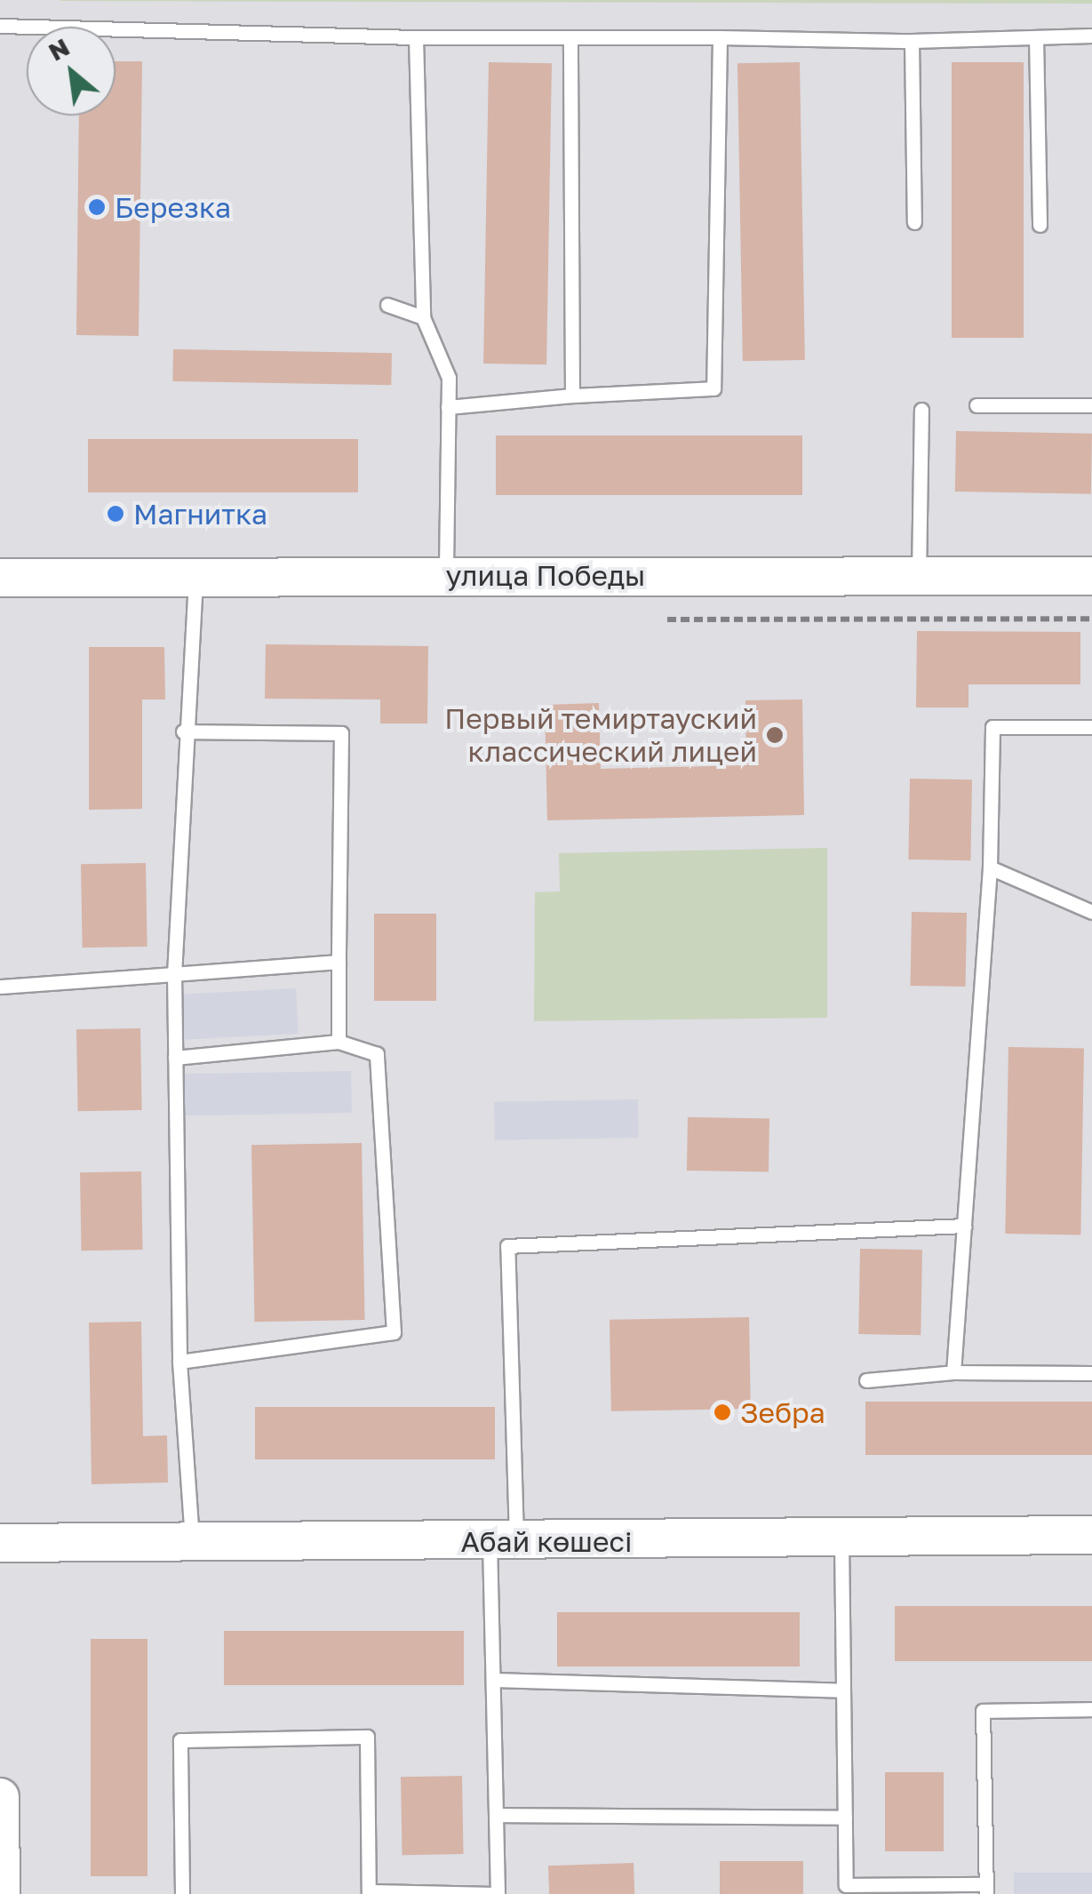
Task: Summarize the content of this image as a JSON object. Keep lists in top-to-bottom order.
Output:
{
  "streets": {
    "street": ["улица Победы", "Абай көшесі"]
  },
  "places": [
    "Березка",
    "Магнитка",
    "Первый темиртауский классический лицей",
    "Зебра"
  ],
  "north": "top left"
}
